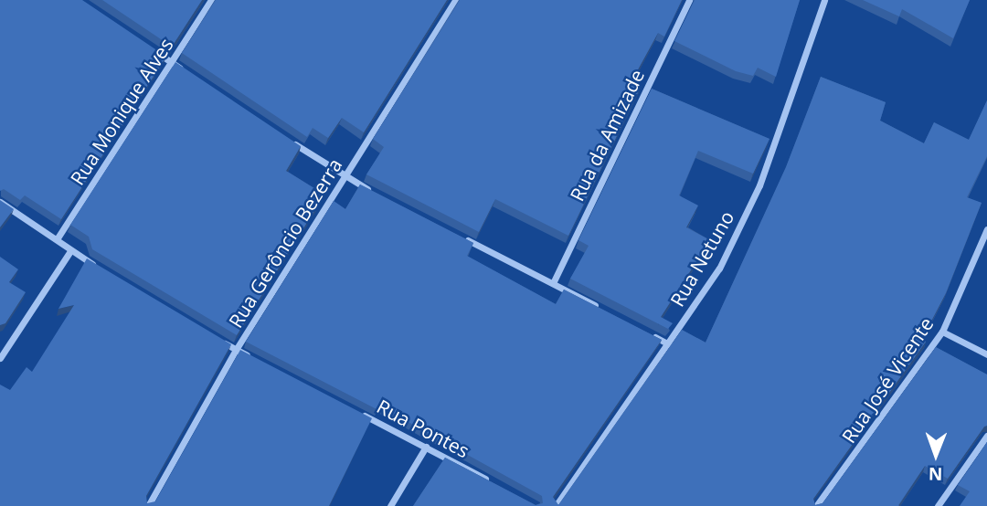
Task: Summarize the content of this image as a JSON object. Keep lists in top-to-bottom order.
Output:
{
  "streets": {
    "street": [
      "Rua Monique Alves",
      "Rua da Amizade",
      "Rua Gerôncio Bezerra",
      "Rua Netuno",
      "Rua José Vicente",
      "Rua Pontes"
    ]
  },
  "north": "bottom"
}
